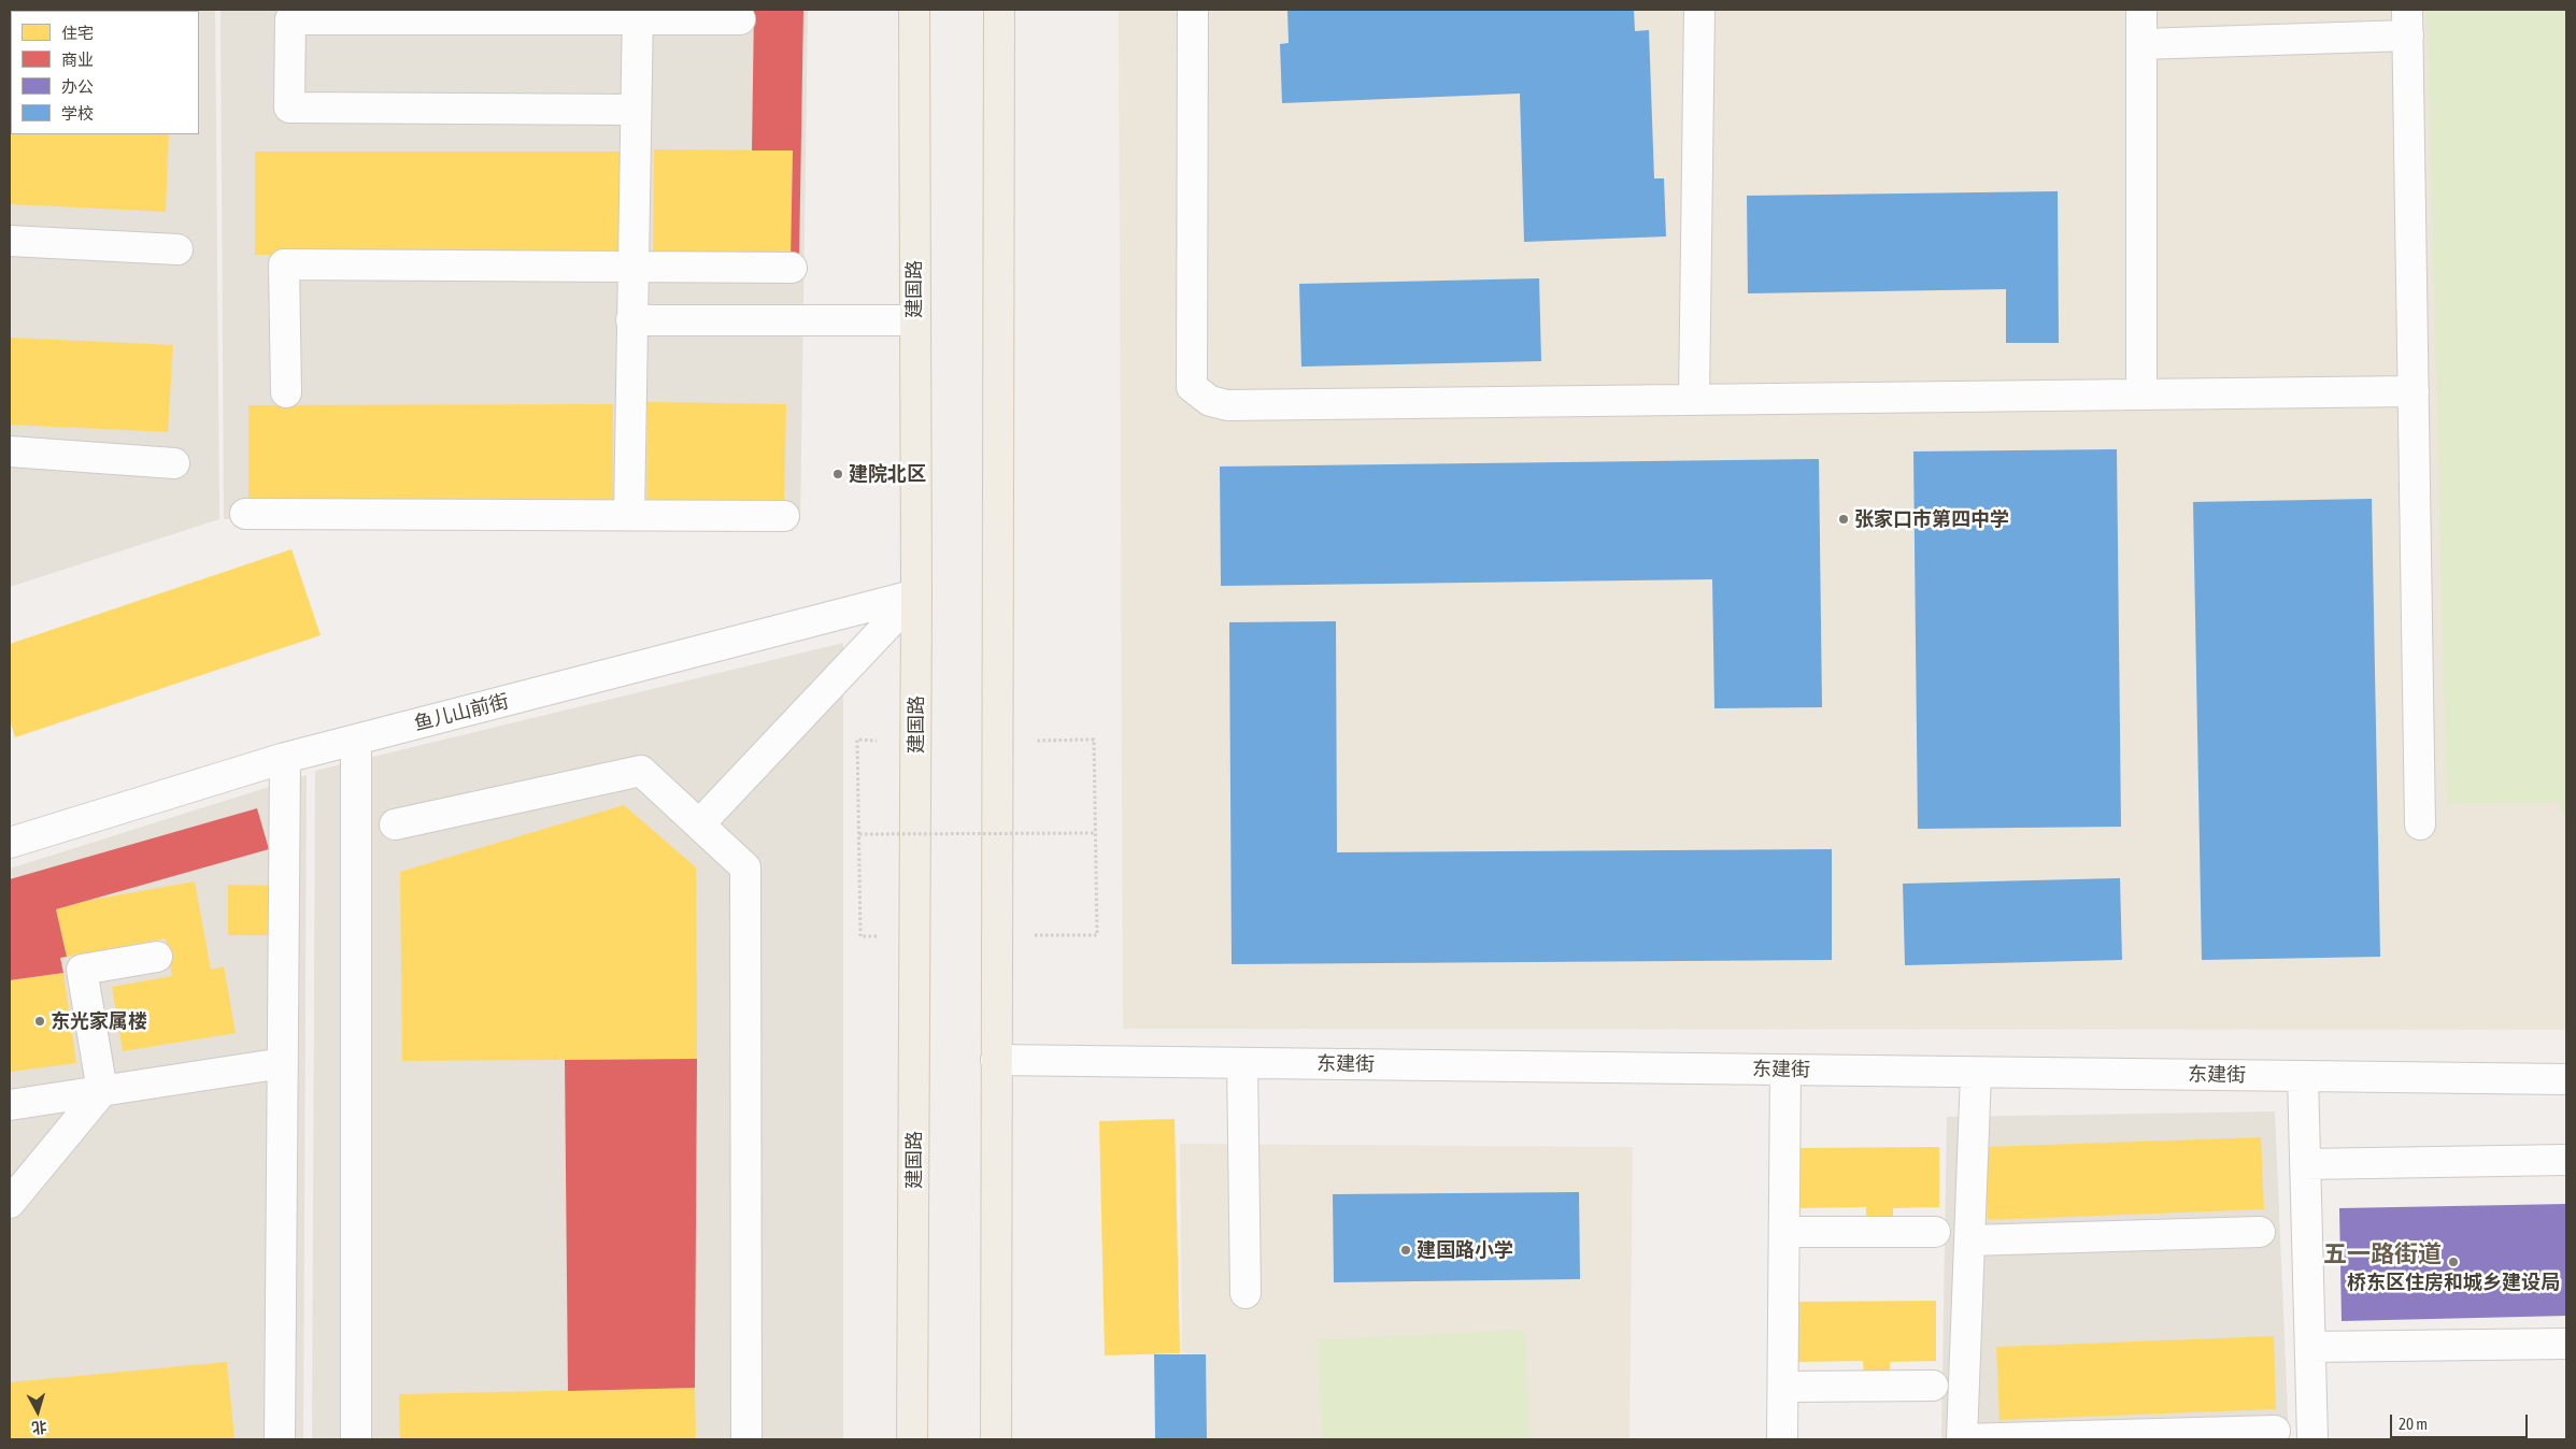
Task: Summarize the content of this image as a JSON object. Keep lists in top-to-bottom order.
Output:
{
  "streets": {
    "main road": ["建国路"],
    "street": ["鱼儿山前街", "东建街"]
  },
  "crossings": [
    ["建国路", "鱼儿山前街"]
  ],
  "districts": ["五一路街道"],
  "places": [
    "建院北区",
    "张家口市第四中学",
    "东光家属楼",
    "建国路小学",
    "桥东区住房和城乡建设局"
  ],
  "legend": [
    "住宅",
    "商业",
    "办公",
    "学校"
  ],
  "scale_bar": "20 m",
  "north": "bottom"
}
